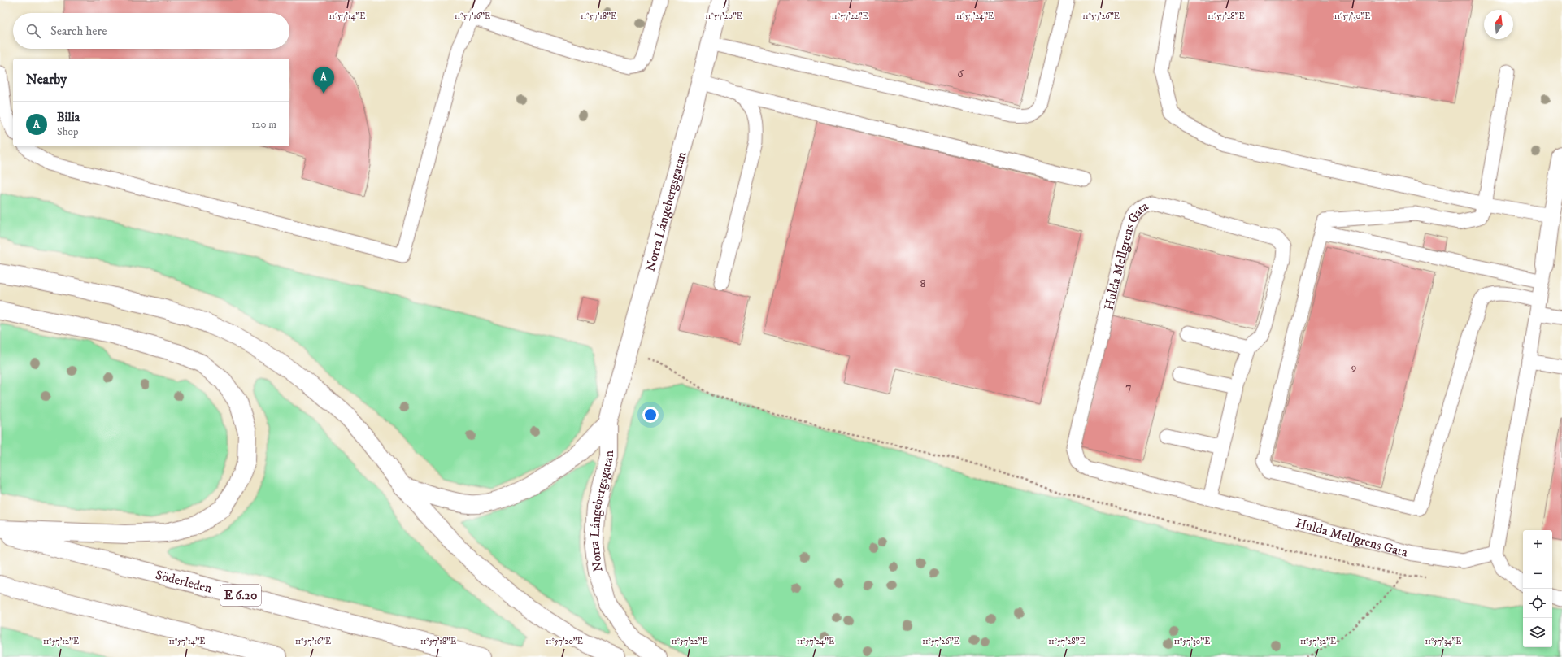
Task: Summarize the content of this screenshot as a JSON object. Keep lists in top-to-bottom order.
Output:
{
  "streets": {
    "main road": ["Norra Långebergsgatan", "Söderleden", "E 6.20"],
    "lane": ["Hulda Mellgrens Gata"]
  },
  "house_numbers": [
    "6",
    "8",
    "9",
    "7"
  ],
  "north": "top",
  "page": {
    "search": "Search here",
    "heading": "Nearby",
    "pins": "A",
    "list": [
      {
        "mark": "A",
        "name": "Bilia",
        "note": "Shop",
        "value": "120 m"
      }
    ],
    "map_buttons": ["+", "−"]
  },
  "coordinates": [
    "11°57'14\"E",
    "11°57'16\"E",
    "11°57'18\"E",
    "11°57'20\"E",
    "11°57'22\"E",
    "11°57'24\"E",
    "11°57'26\"E",
    "11°57'28\"E",
    "11°57'30\"E",
    "11°57'12\"E",
    "11°57'32\"E",
    "11°57'34\"E"
  ]
}
